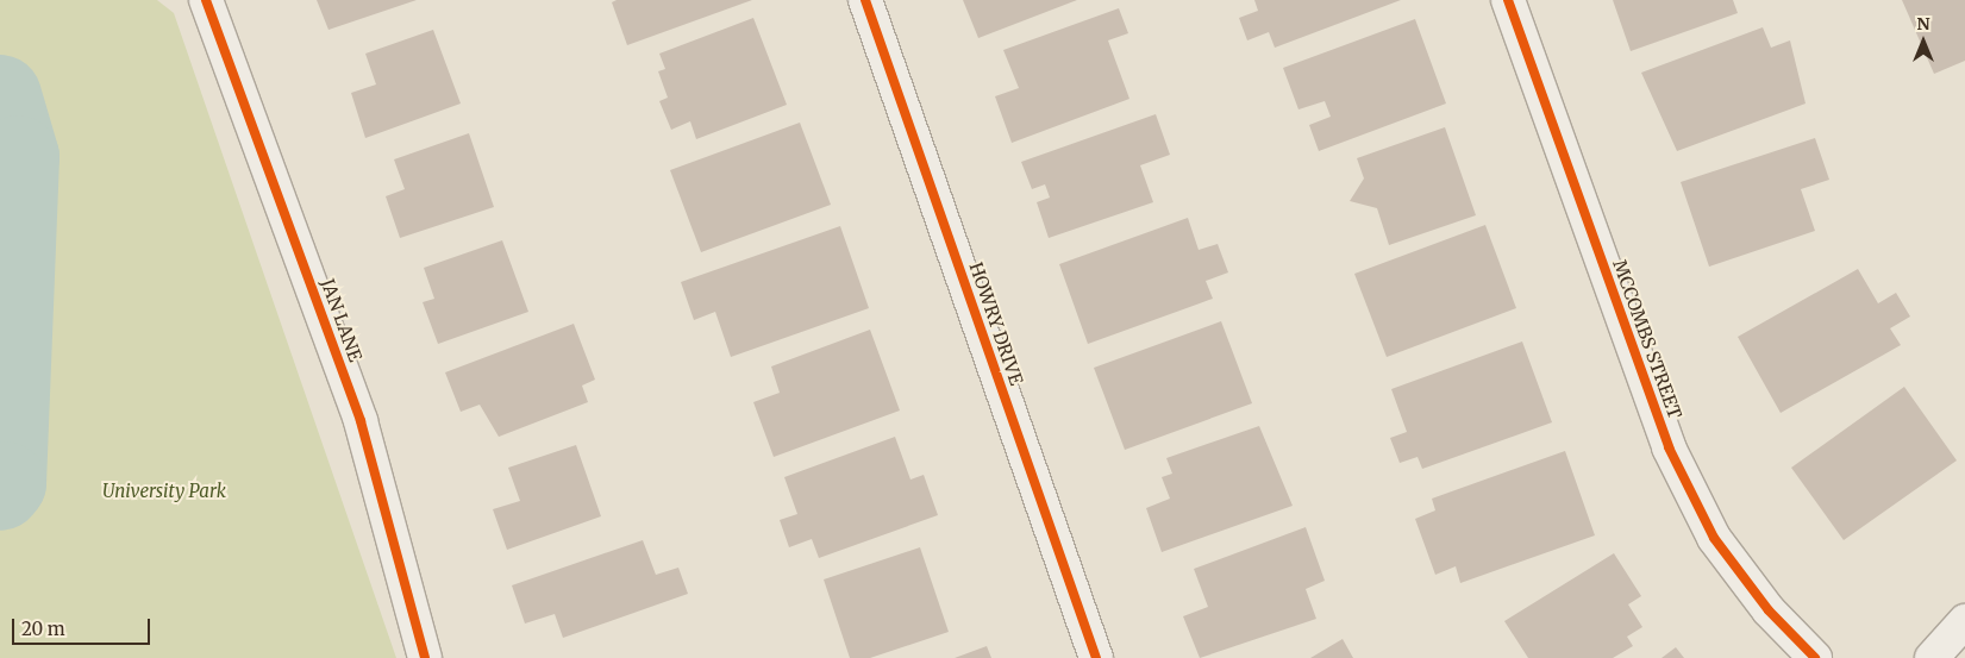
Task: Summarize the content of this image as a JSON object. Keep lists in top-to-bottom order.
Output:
{
  "streets": {
    "street": ["JAN LANE", "HOWRY DRIVE", "MCCOMBS STREET"]
  },
  "parks": ["University Park"],
  "scale_bar": "20 m",
  "north": "top"
}
